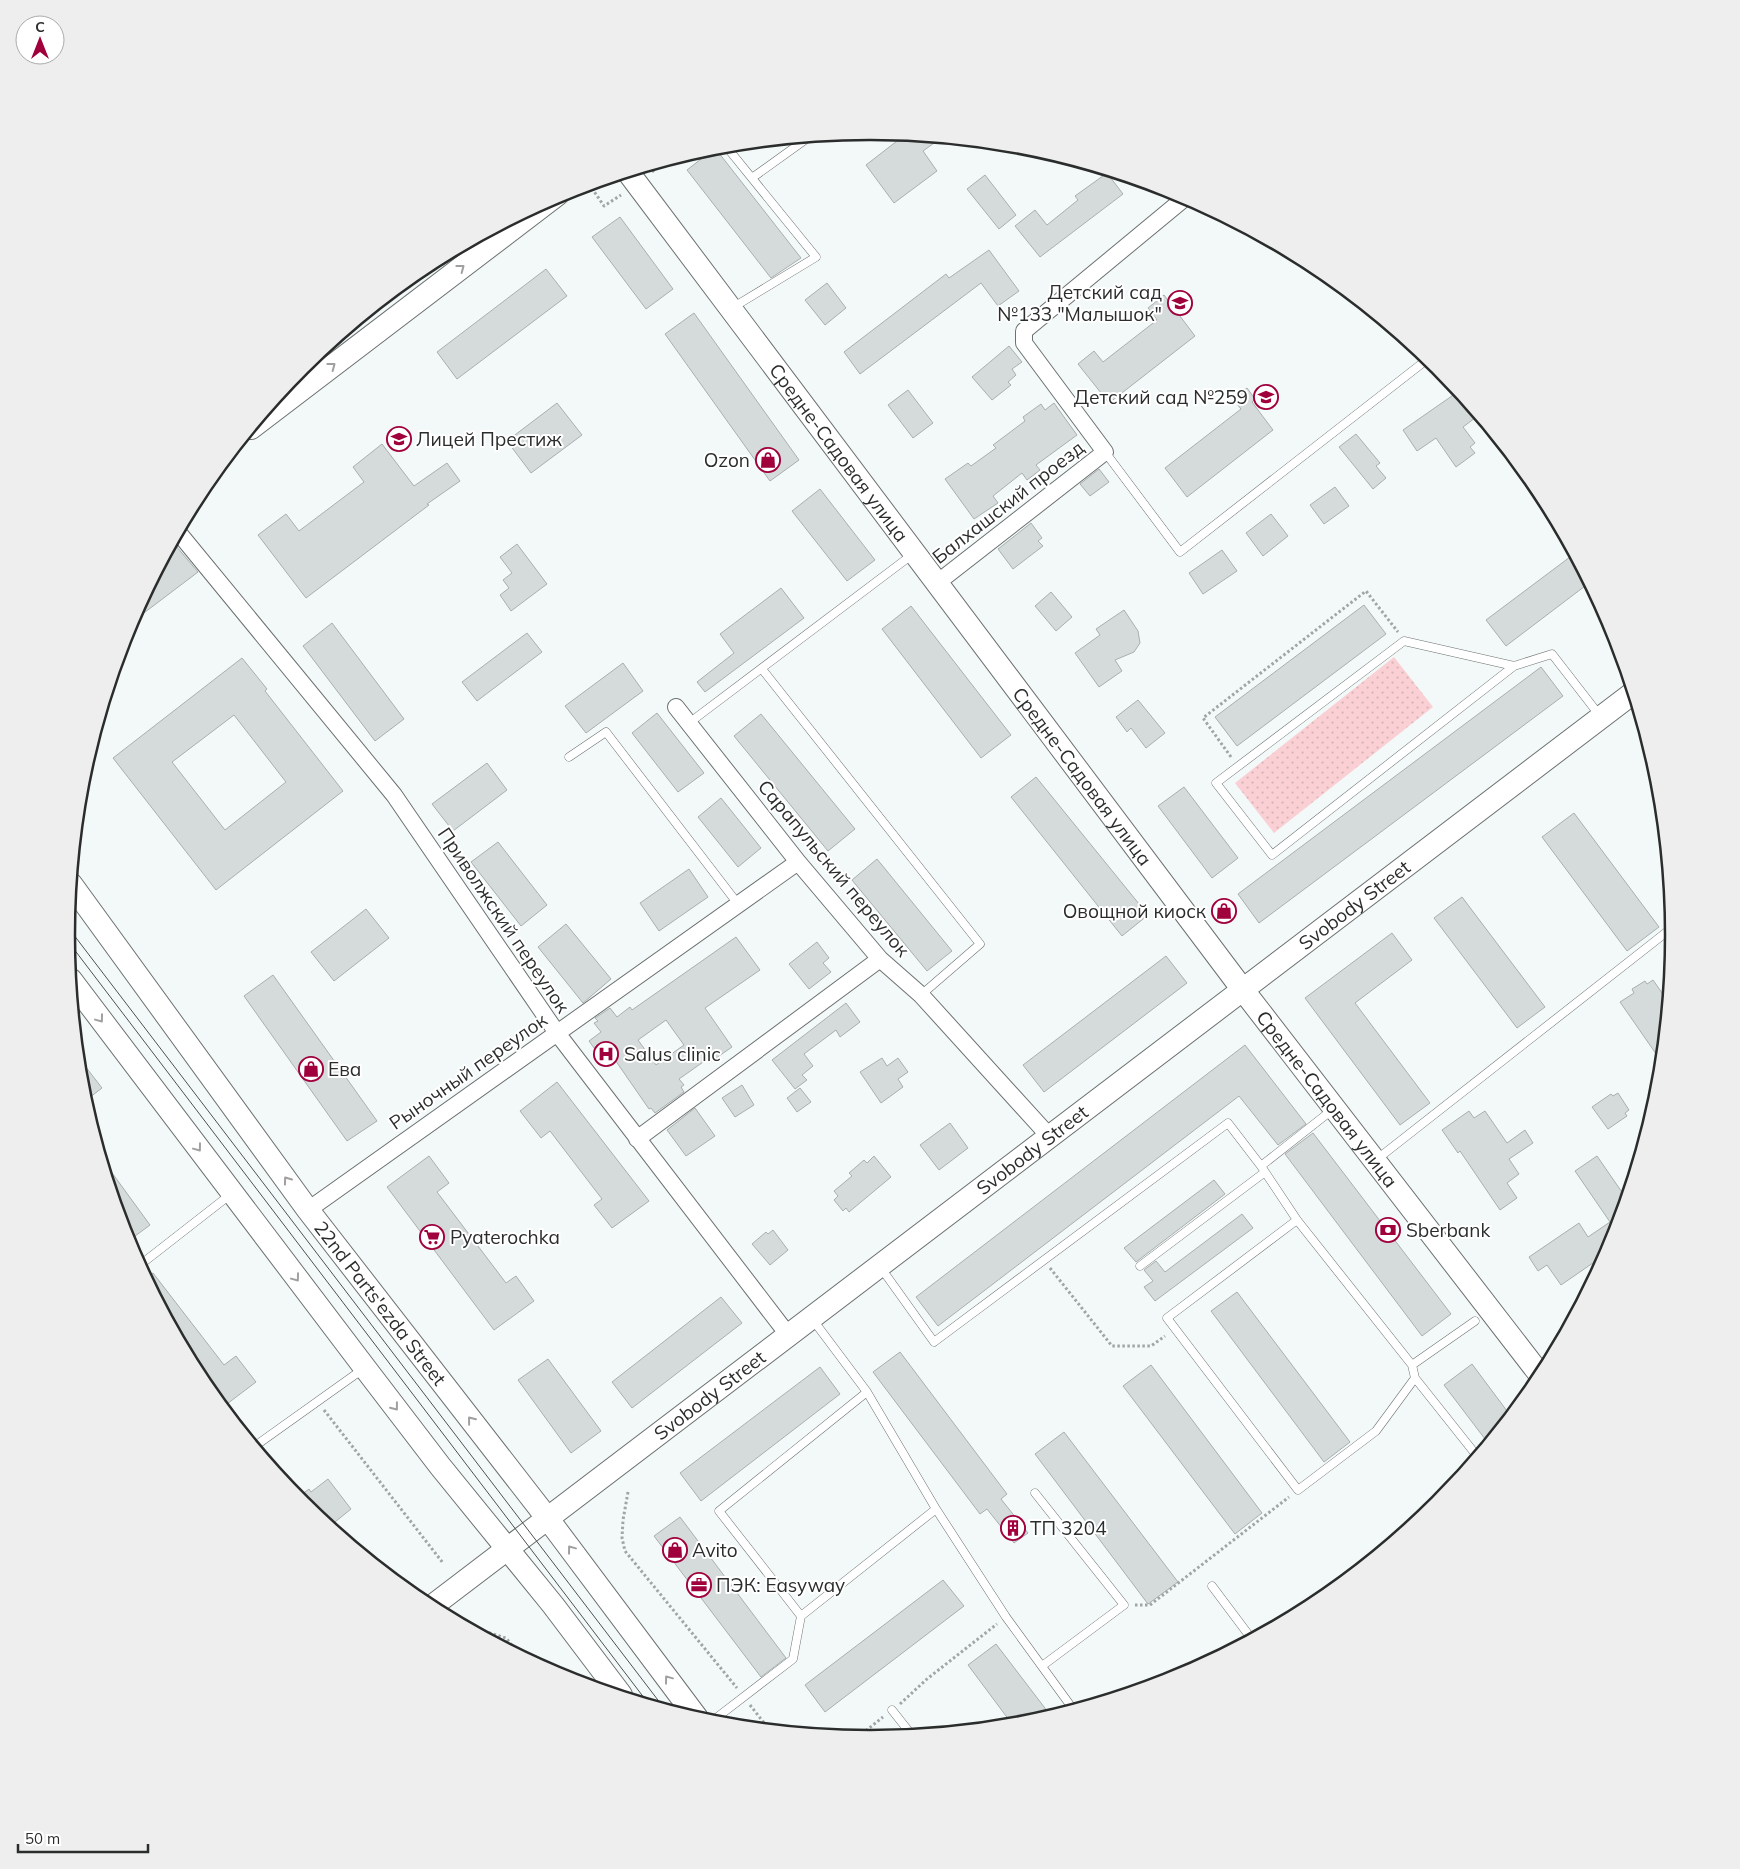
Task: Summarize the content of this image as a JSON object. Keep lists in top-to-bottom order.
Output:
{
  "streets": {
    "main road": ["Средне-Садовая улица", "Svobody Street", "22nd Parts'ezda Street"],
    "street": [
      "Балхашский проезд",
      "Сарапульский переулок",
      "Приволжский переулок",
      "Рыночный переулок"
    ]
  },
  "crossings": [
    ["Средне-Садовая улица", "Балхашский проезд"],
    ["Средне-Садовая улица", "Svobody Street"],
    ["Сарапульский переулок", "Svobody Street"],
    ["Сарапульский переулок", "Рыночный переулок"],
    ["Svobody Street", "Приволжский переулок"],
    ["Svobody Street", "22nd Parts'ezda Street"],
    ["Приволжский переулок", "Рыночный переулок"],
    ["Рыночный переулок", "22nd Parts'ezda Street"]
  ],
  "places": {
    "school or university": ["Детский сад №133 \"Малышок\"", "Детский сад №259", "Лицей Престиж"],
    "shop": [
      "Ozon",
      "Овощной киоск",
      "Ева",
      "Avito"
    ],
    "hospital": ["Salus clinic"],
    "bank": ["Sberbank"],
    "supermarket": ["Pyaterochka"],
    "building": ["ТП 3204"],
    "office": ["ПЭК: Easyway"]
  },
  "scale_bar": "50 m",
  "north": "top"
}
